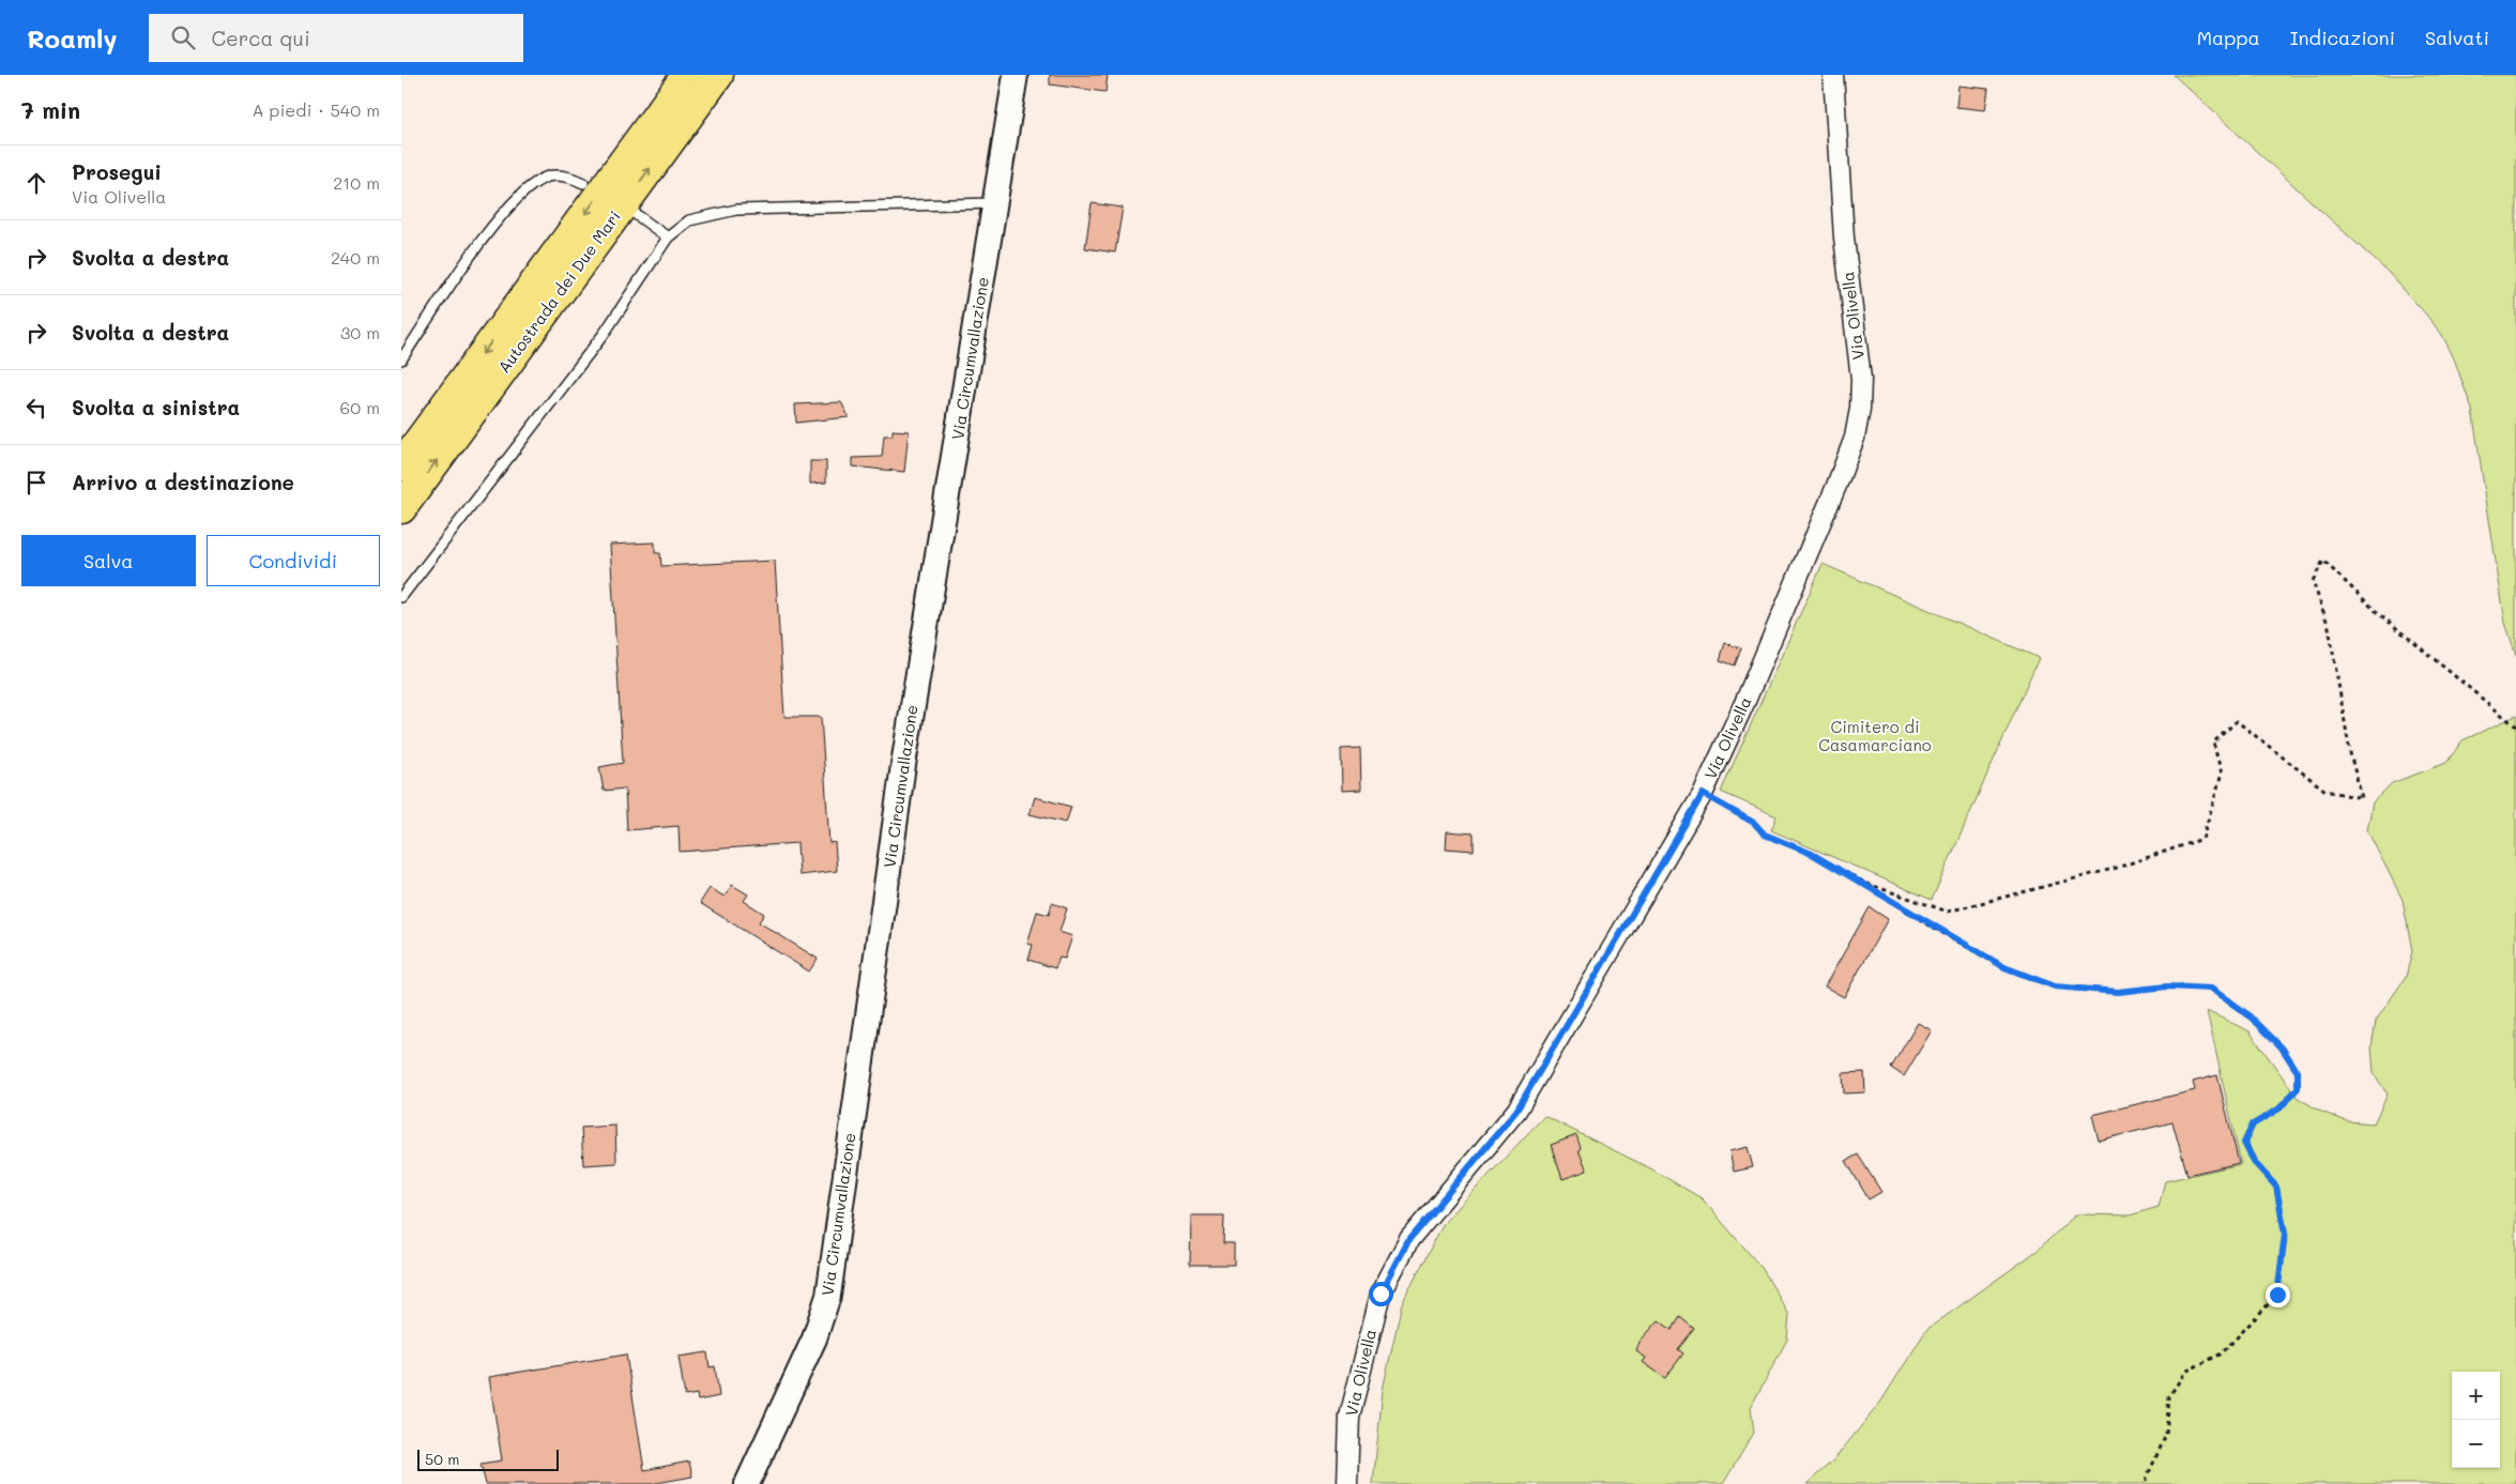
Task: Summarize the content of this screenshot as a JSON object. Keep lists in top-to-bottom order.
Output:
{
  "streets": {
    "highway": ["Autostrada dei Due Mari"],
    "street": ["Via Olivella", "Via Circumvallazione"]
  },
  "parks": ["Cimitero di Casamarciano"],
  "scale_bar": "50 m",
  "page": {
    "header": "Roamly",
    "search": "Cerca qui",
    "nav": ["Mappa", "Indicazioni", "Salvati"],
    "heading": ["7 min", "A piedi · 540 m"],
    "list": [
      ["Prosegui", "Via Olivella", "210 m"],
      ["Svolta a destra", "240 m"],
      ["Svolta a destra", "30 m"],
      ["Svolta a sinistra", "60 m"],
      "Arrivo a destinazione"
    ],
    "buttons": ["Salva", "Condividi"],
    "map_buttons": ["+", "−"],
    "scale": "50 m"
  }
}
